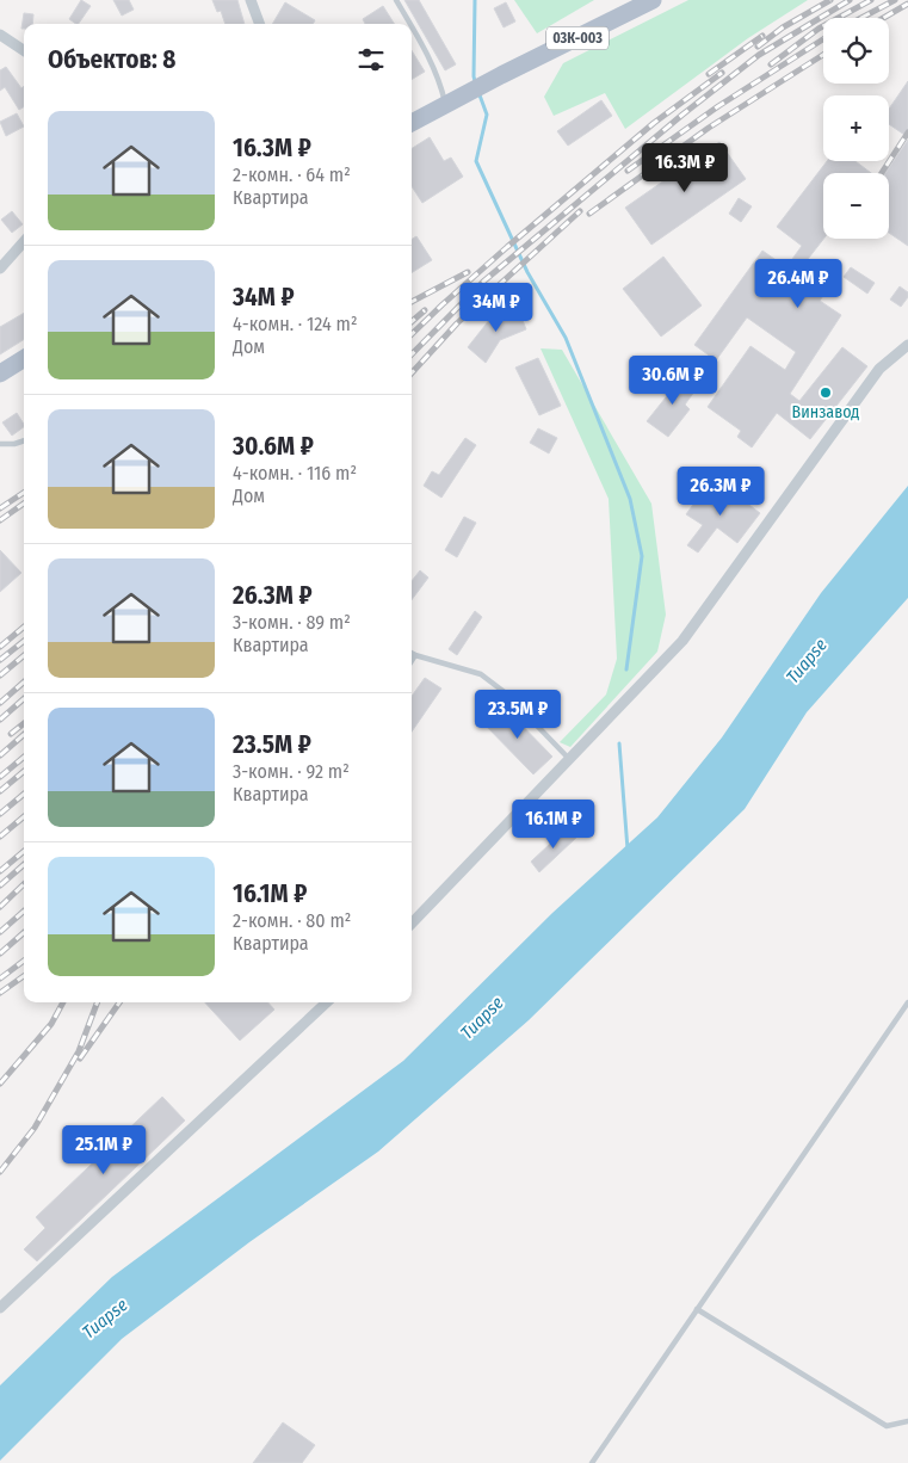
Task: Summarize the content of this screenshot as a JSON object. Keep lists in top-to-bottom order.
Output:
{
  "streets": {
    "main road": ["03К-003"]
  },
  "water": ["Tuapse"],
  "places": ["Винзавод"],
  "page": {
    "map_buttons": ["+", "−"],
    "heading": "Объектов: 8",
    "list": [
      {
        "name": "16.3M ₽",
        "note": "2-комн. · 64 m² · Квартира"
      },
      {
        "name": "34M ₽",
        "note": "4-комн. · 124 m² · Дом"
      },
      {
        "name": "30.6M ₽",
        "note": "4-комн. · 116 m² · Дом"
      },
      {
        "name": "26.3M ₽",
        "note": "3-комн. · 89 m² · Квартира"
      },
      {
        "name": "23.5M ₽",
        "note": "3-комн. · 92 m² · Квартира"
      },
      {
        "name": "16.1M ₽",
        "note": "2-комн. · 80 m² · Квартира"
      }
    ],
    "price": [
      "16.3M ₽",
      "26.4M ₽",
      "34M ₽",
      "30.6M ₽",
      "26.3M ₽",
      "23.5M ₽",
      "16.1M ₽",
      "25.1M ₽"
    ]
  }
}
